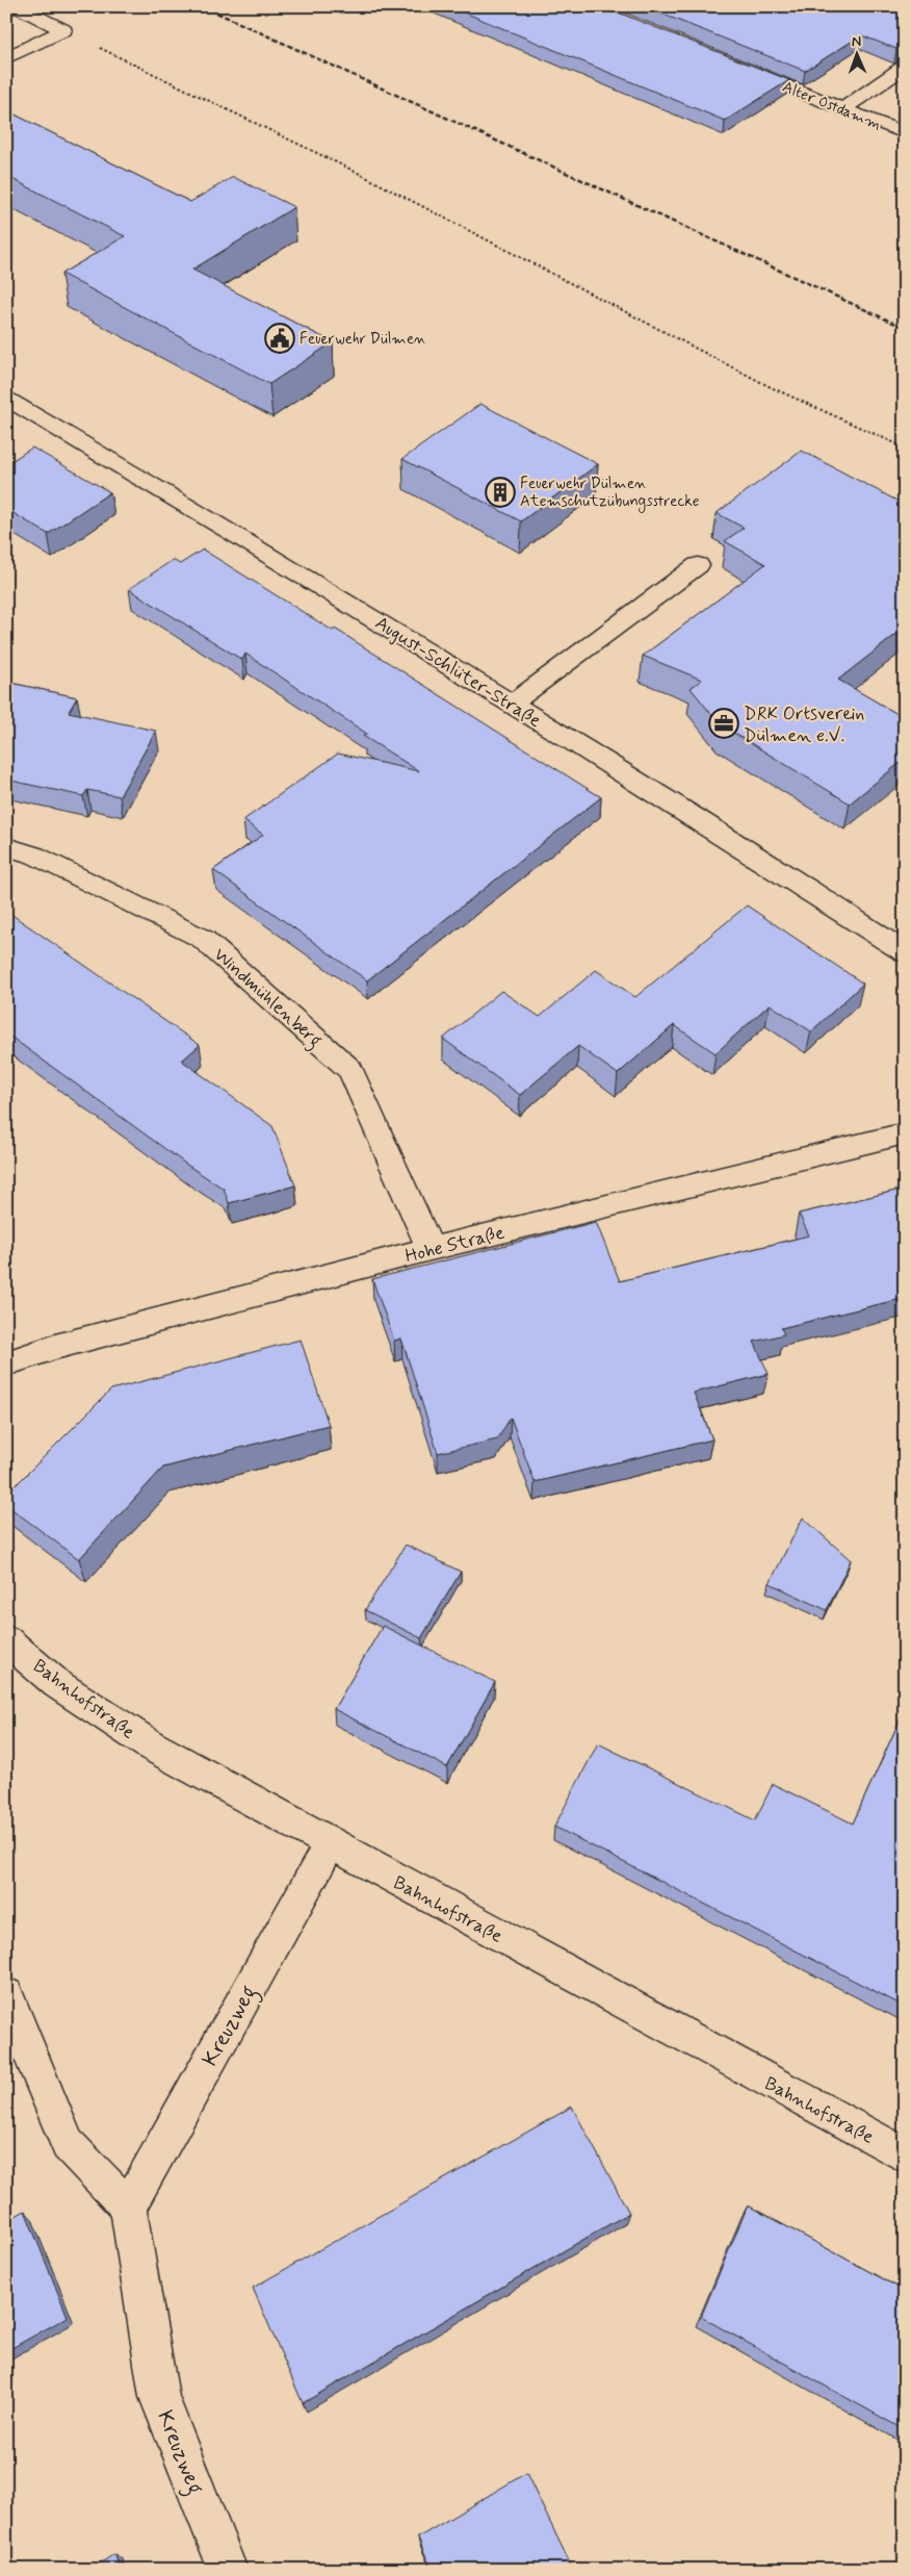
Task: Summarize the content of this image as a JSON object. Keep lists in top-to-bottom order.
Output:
{
  "streets": {
    "street": [
      "Alter Ostdamm",
      "August-Schlüter-Straße",
      "Windmühlenberg",
      "Hohe Straße",
      "Bahnhofstraße",
      "Kreuzweg"
    ]
  },
  "crossings": [
    ["Windmühlenberg", "Hohe Straße"],
    ["Bahnhofstraße", "Kreuzweg"]
  ],
  "places": {
    "public building": ["Feuerwehr Dülmen"],
    "building": ["Feuerwehr Dülmen Atemschutzübungsstrecke"],
    "office": ["DRK Ortsverein Dülmen e.V."]
  },
  "north": "top"
}
